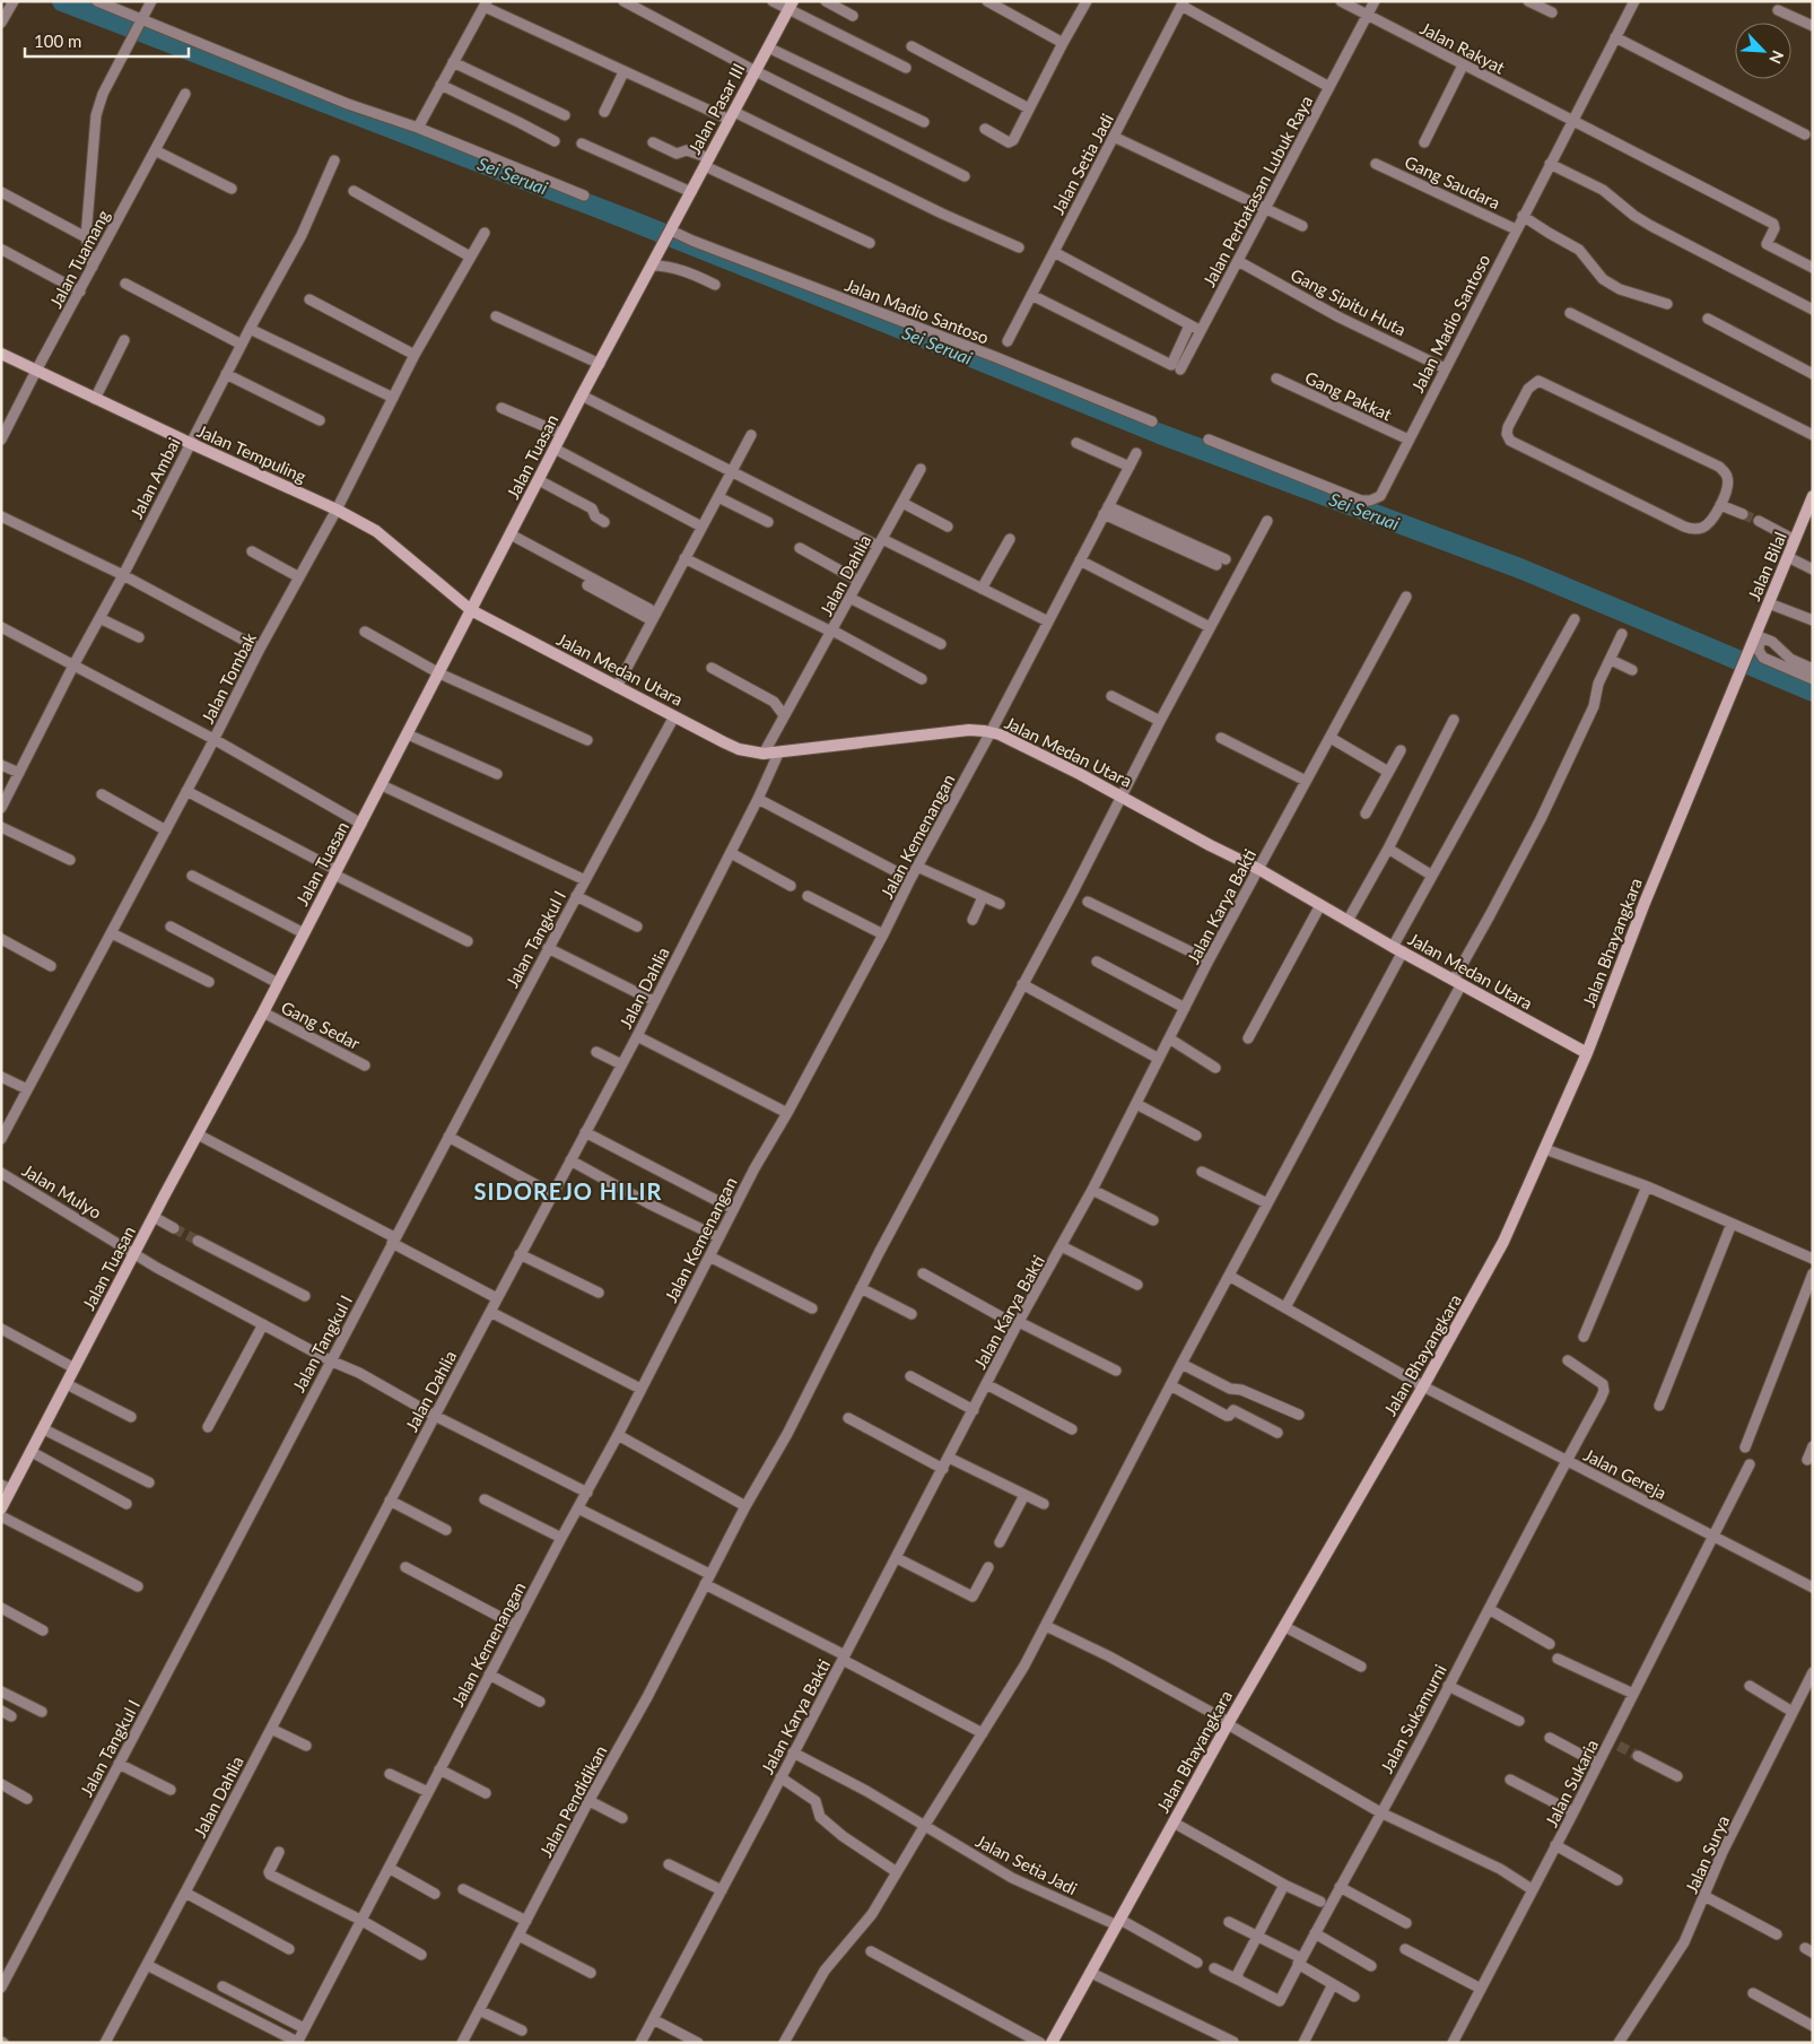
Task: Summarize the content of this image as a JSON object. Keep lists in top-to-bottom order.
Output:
{
  "streets": {
    "street": [
      "Jalan Rakyat",
      "Jalan Pasar III",
      "Jalan Setia Jadi",
      "Gang Saudara",
      "Jalan Perbatasan Lubuk Raya",
      "Jalan Tuamang",
      "Gang Sipitu Huta",
      "Jalan Madio Santoso",
      "Gang Pakkat",
      "Jalan Tempuling",
      "Jalan Tuasan",
      "Jalan Ambai",
      "Jalan Bilal",
      "Jalan Dahlia",
      "Jalan Medan Utara",
      "Jalan Tombak",
      "Jalan Kemenangan",
      "Jalan Karya Bakti",
      "Jalan Tangkul I",
      "Jalan Bhayangkara",
      "Gang Sedar",
      "Jalan Mulyo",
      "Jalan Gereja",
      "Jalan Sukamurni",
      "Jalan Sukaria",
      "Jalan Pendidikan",
      "Jalan Surya"
    ]
  },
  "crossings": [
    ["Jalan Rakyat", "Jalan Madio Santoso"],
    ["Jalan Pasar III", "Jalan Madio Santoso"],
    ["Jalan Pasar III", "Jalan Tuasan"],
    ["Jalan Setia Jadi", "Jalan Perbatasan Lubuk Raya"],
    ["Jalan Setia Jadi", "Jalan Karya Bakti"],
    ["Jalan Setia Jadi", "Jalan Bhayangkara"],
    ["Gang Saudara", "Jalan Madio Santoso"],
    ["Jalan Perbatasan Lubuk Raya", "Gang Sipitu Huta"],
    ["Jalan Tuamang", "Jalan Tempuling"],
    ["Gang Sipitu Huta", "Jalan Madio Santoso"],
    ["Jalan Madio Santoso", "Gang Pakkat"],
    ["Jalan Madio Santoso", "Jalan Tuasan"],
    ["Jalan Tempuling", "Jalan Tuasan"],
    ["Jalan Tempuling", "Jalan Ambai"],
    ["Jalan Tempuling", "Jalan Medan Utara"],
    ["Jalan Tempuling", "Jalan Tombak"],
    ["Jalan Tuasan", "Jalan Medan Utara"],
    ["Jalan Tuasan", "Gang Sedar"],
    ["Jalan Tuasan", "Jalan Mulyo"],
    ["Jalan Bilal", "Jalan Bhayangkara"],
    ["Jalan Dahlia", "Jalan Medan Utara"],
    ["Jalan Dahlia", "Jalan Mulyo"],
    ["Jalan Medan Utara", "Jalan Kemenangan"],
    ["Jalan Medan Utara", "Jalan Karya Bakti"],
    ["Jalan Medan Utara", "Jalan Tangkul I"],
    ["Jalan Medan Utara", "Jalan Bhayangkara"],
    ["Jalan Kemenangan", "Jalan Mulyo"],
    ["Jalan Tangkul I", "Jalan Mulyo"],
    ["Jalan Bhayangkara", "Jalan Gereja"],
    ["Jalan Gereja", "Jalan Sukamurni"],
    ["Jalan Gereja", "Jalan Sukaria"]
  ],
  "districts": ["SIDOREJO HILIR"],
  "water": ["Sei Seruai"],
  "scale_bar": "100 m",
  "north": "bottom right"
}
